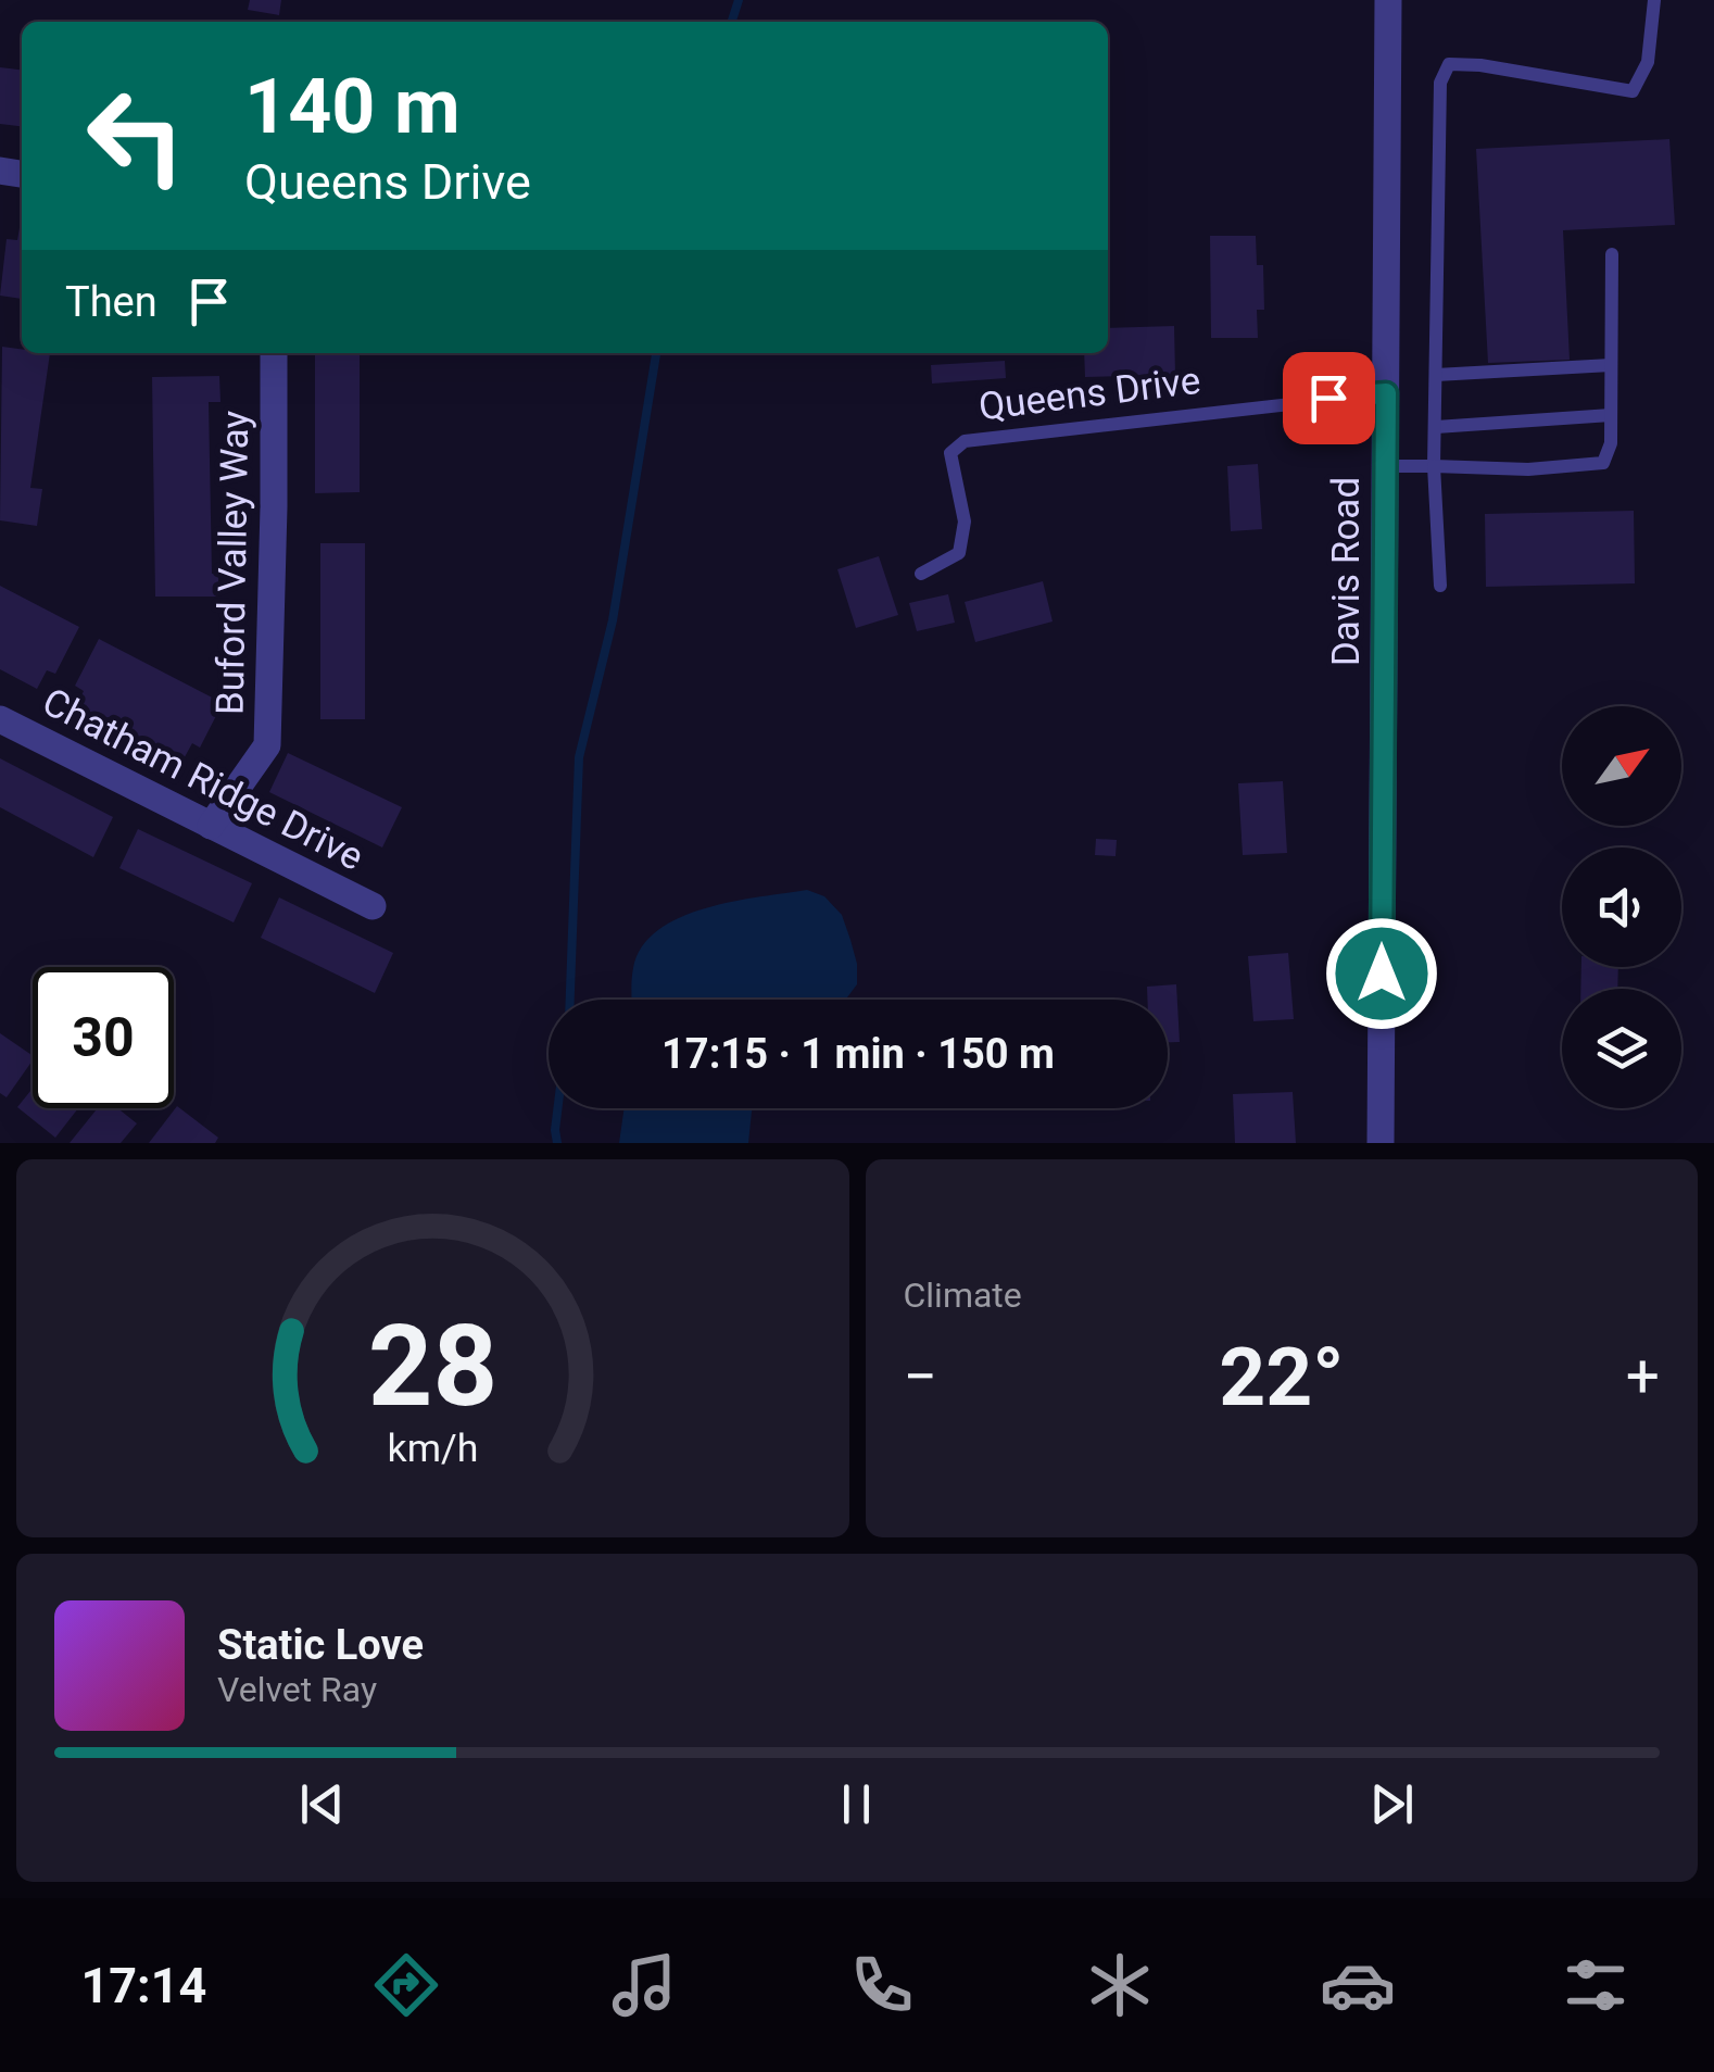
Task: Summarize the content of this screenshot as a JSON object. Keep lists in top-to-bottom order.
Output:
{
  "streets": {
    "street": ["Buford Valley Way", "Davis Road", "Chatham Ridge Drive"],
    "lane": ["Queens Drive"]
  },
  "crossings": [
    ["Queens Drive", "Davis Road"],
    ["Buford Valley Way", "Chatham Ridge Drive"]
  ],
  "north": "top right",
  "page": {
    "turn": ["140 m", "Queens Drive"],
    "then": "Then",
    "limit": "30",
    "trip": "17:15 · 1 min · 150 m",
    "tile": "Climate",
    "heat": ["−", "22°", "+"],
    "song": ["Static Love", "Velvet Ray"],
    "tabs": "17:14",
    "gauge": ["28", "km/h"]
  }
}
